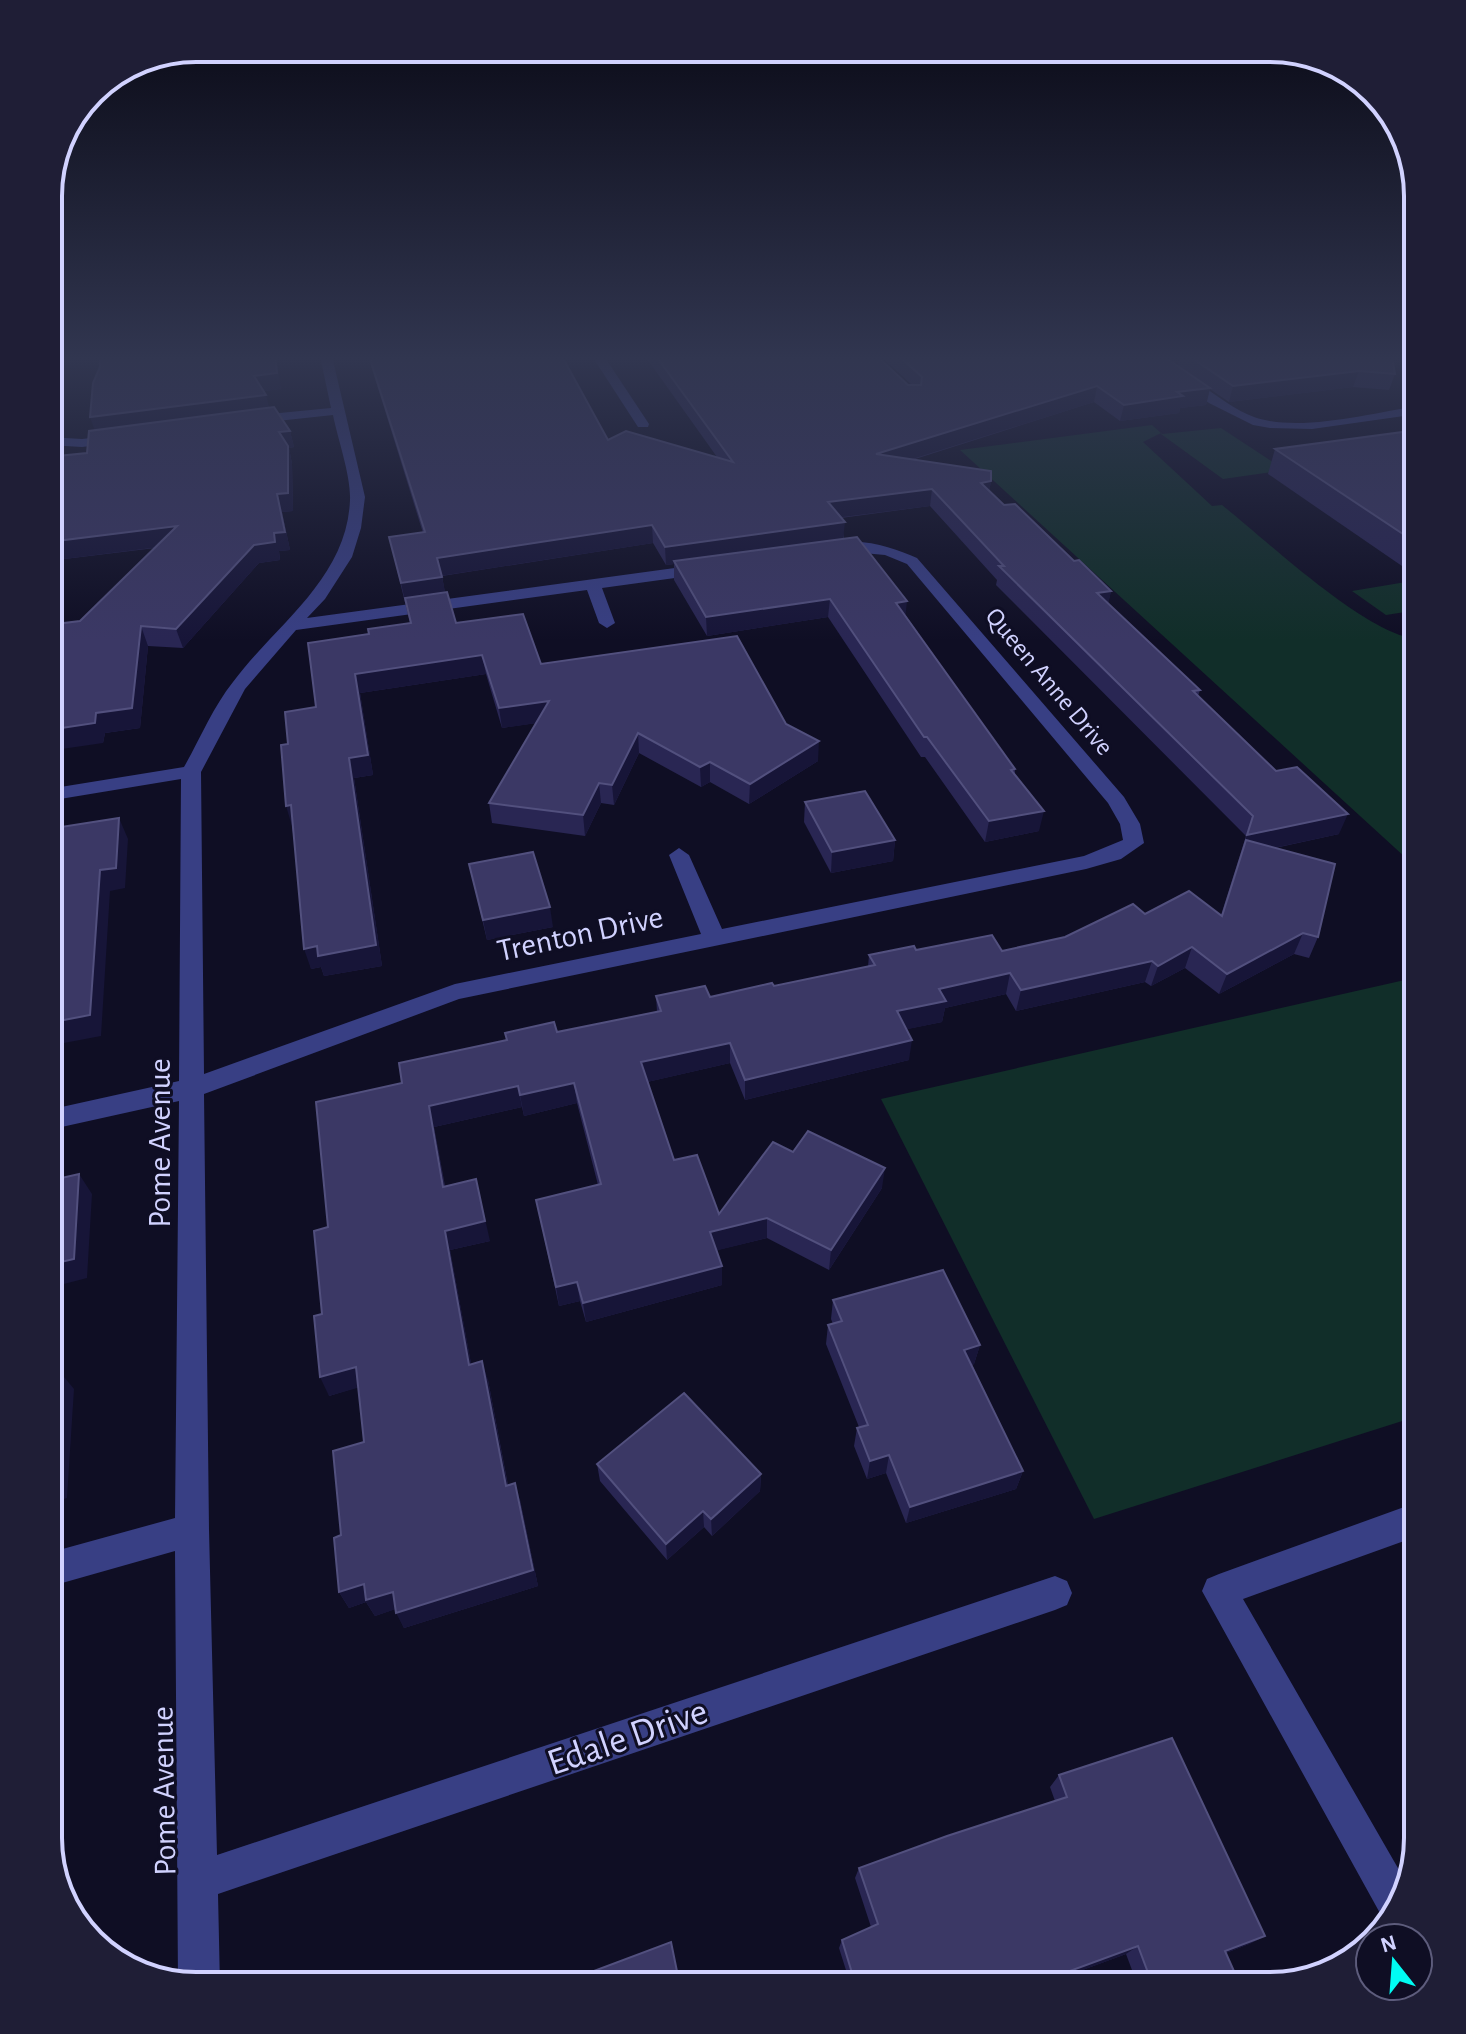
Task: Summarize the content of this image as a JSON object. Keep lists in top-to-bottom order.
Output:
{
  "streets": {
    "street": [
      "Queen Anne Drive",
      "Trenton Drive",
      "Pome Avenue",
      "Edale Drive"
    ]
  },
  "crossings": [
    ["Queen Anne Drive", "Trenton Drive"],
    ["Trenton Drive", "Pome Avenue"],
    ["Pome Avenue", "Edale Drive"]
  ],
  "north": "top"
}
